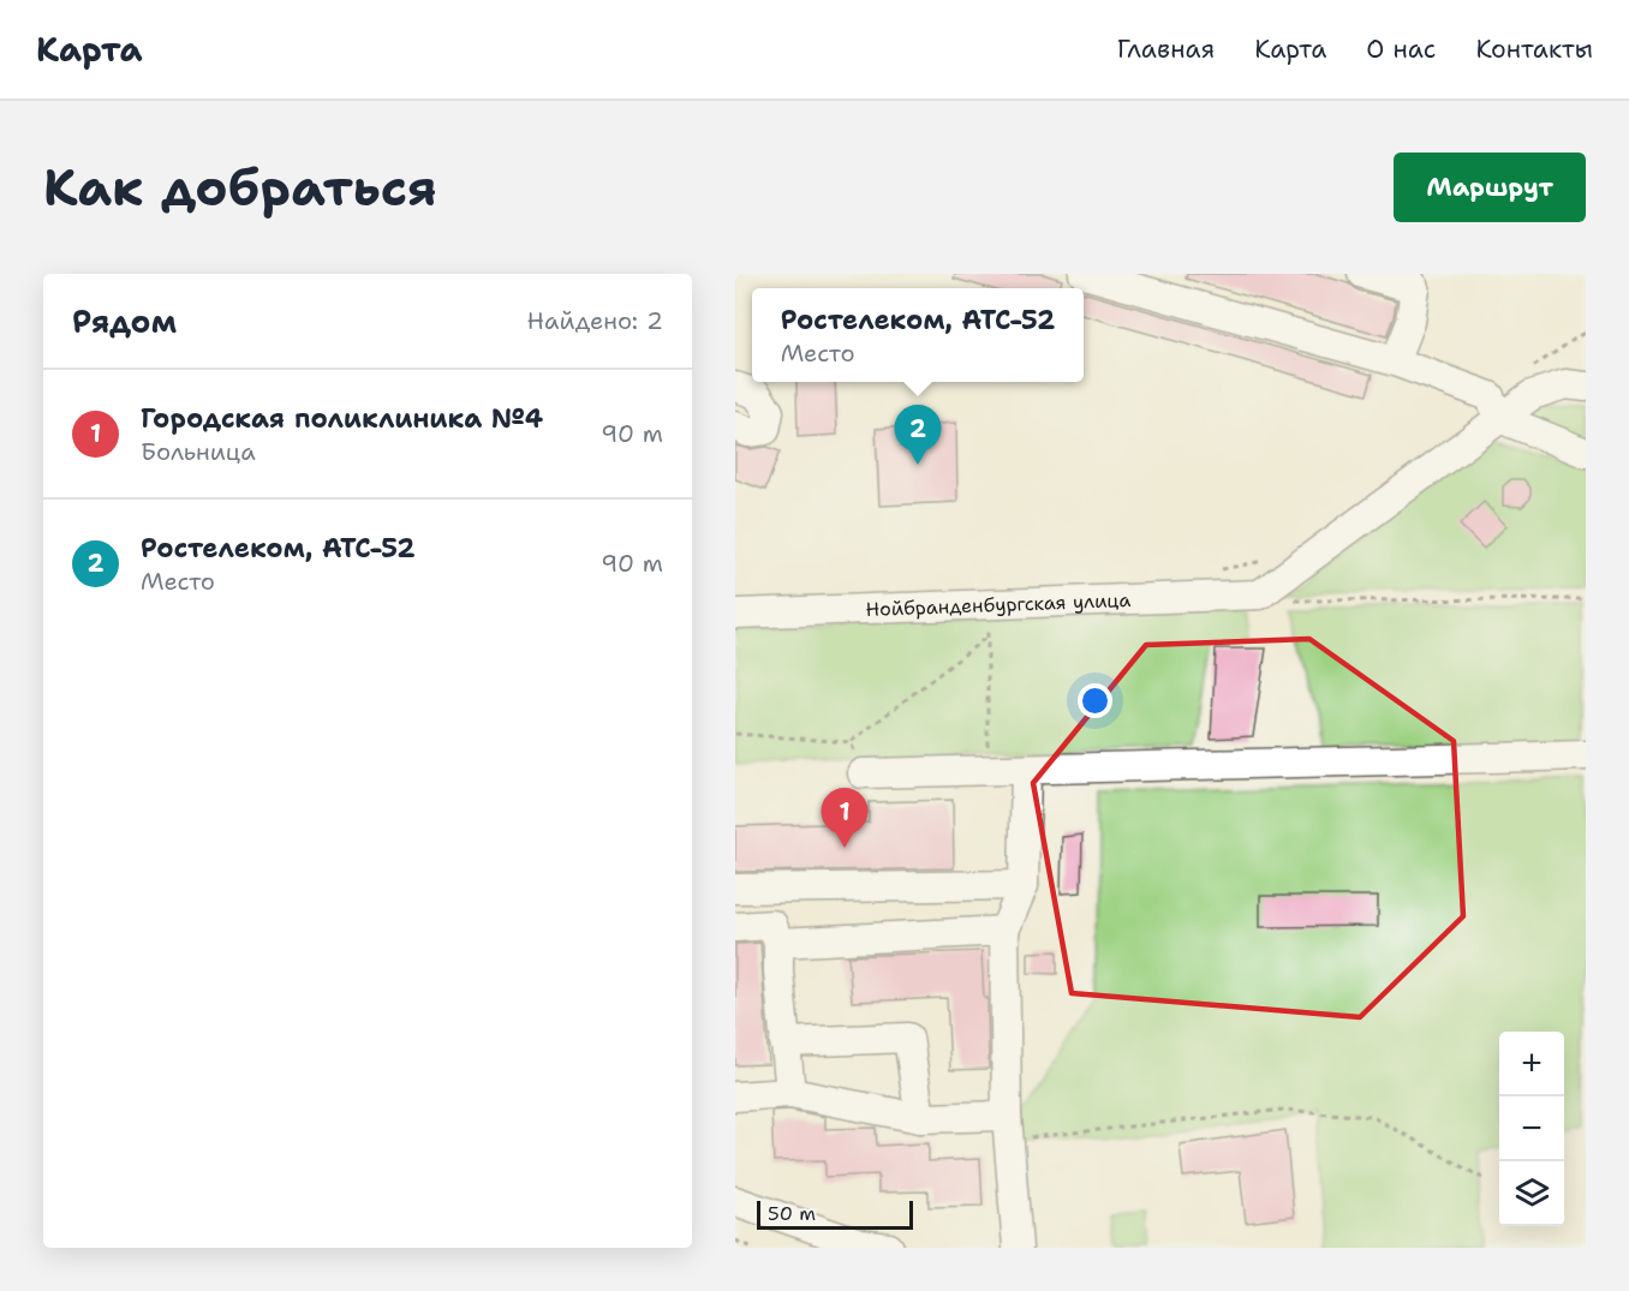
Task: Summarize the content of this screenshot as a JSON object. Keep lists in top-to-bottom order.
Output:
{
  "streets": {
    "street": ["Нойбранденбургская улица"]
  },
  "scale_bar": "50 m",
  "page": {
    "header": "Карта",
    "nav": [
      "Главная",
      "Карта",
      "О нас",
      "Контакты"
    ],
    "buttons": "Маршрут",
    "title": "Как добраться",
    "heading": ["Рядом", "Найдено: 2"],
    "popup": ["Ростелеком, АТС-52", "Место"],
    "list": [
      {
        "mark": "1",
        "name": "Городская поликлиника №4",
        "note": "Больница",
        "value": "90 m"
      },
      {
        "mark": "2",
        "name": "Ростелеком, АТС-52",
        "note": "Место",
        "value": "90 m"
      }
    ],
    "pins": ["2", "1"],
    "map_buttons": ["+", "−"],
    "scale": "50 m"
  }
}
